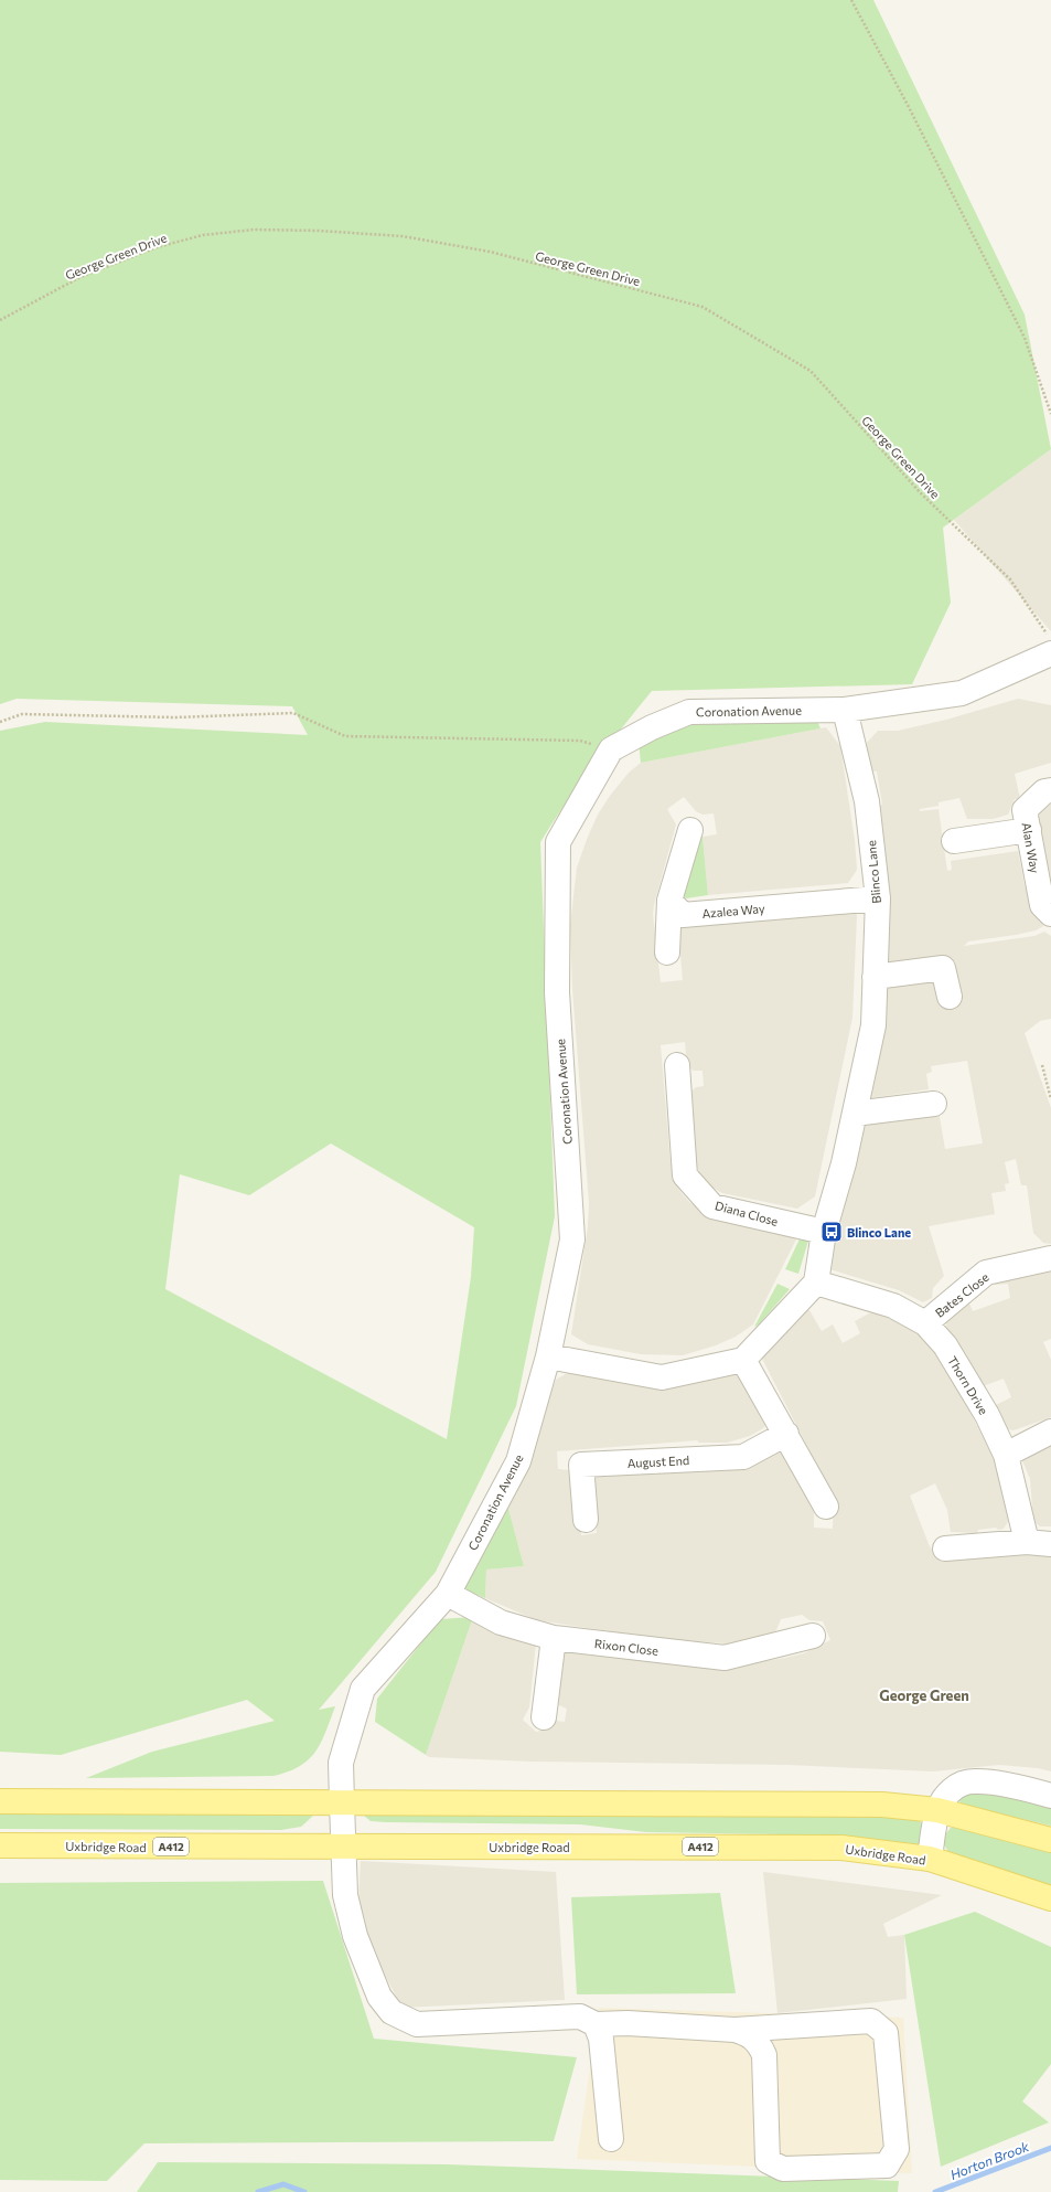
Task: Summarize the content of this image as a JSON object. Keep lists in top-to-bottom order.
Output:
{
  "streets": {
    "main road": ["Uxbridge Road", "A412"],
    "street": [
      "Coronation Avenue",
      "Alan Way",
      "Blinco Lane",
      "Azalea Way",
      "Diana Close",
      "Bates Close",
      "Thorn Drive",
      "August End",
      "Rixon Close"
    ],
    "path": ["George Green Drive"]
  },
  "crossings": [
    ["Coronation Avenue", "Blinco Lane"],
    ["Coronation Avenue", "Rixon Close"],
    ["Coronation Avenue", "Uxbridge Road"],
    ["Blinco Lane", "Azalea Way"],
    ["Blinco Lane", "Diana Close"],
    ["Blinco Lane", "Thorn Drive"],
    ["Bates Close", "Thorn Drive"]
  ],
  "districts": ["George Green"],
  "water": ["Horton Brook"],
  "places": {
    "bus stop": ["Blinco Lane"]
  }
}
